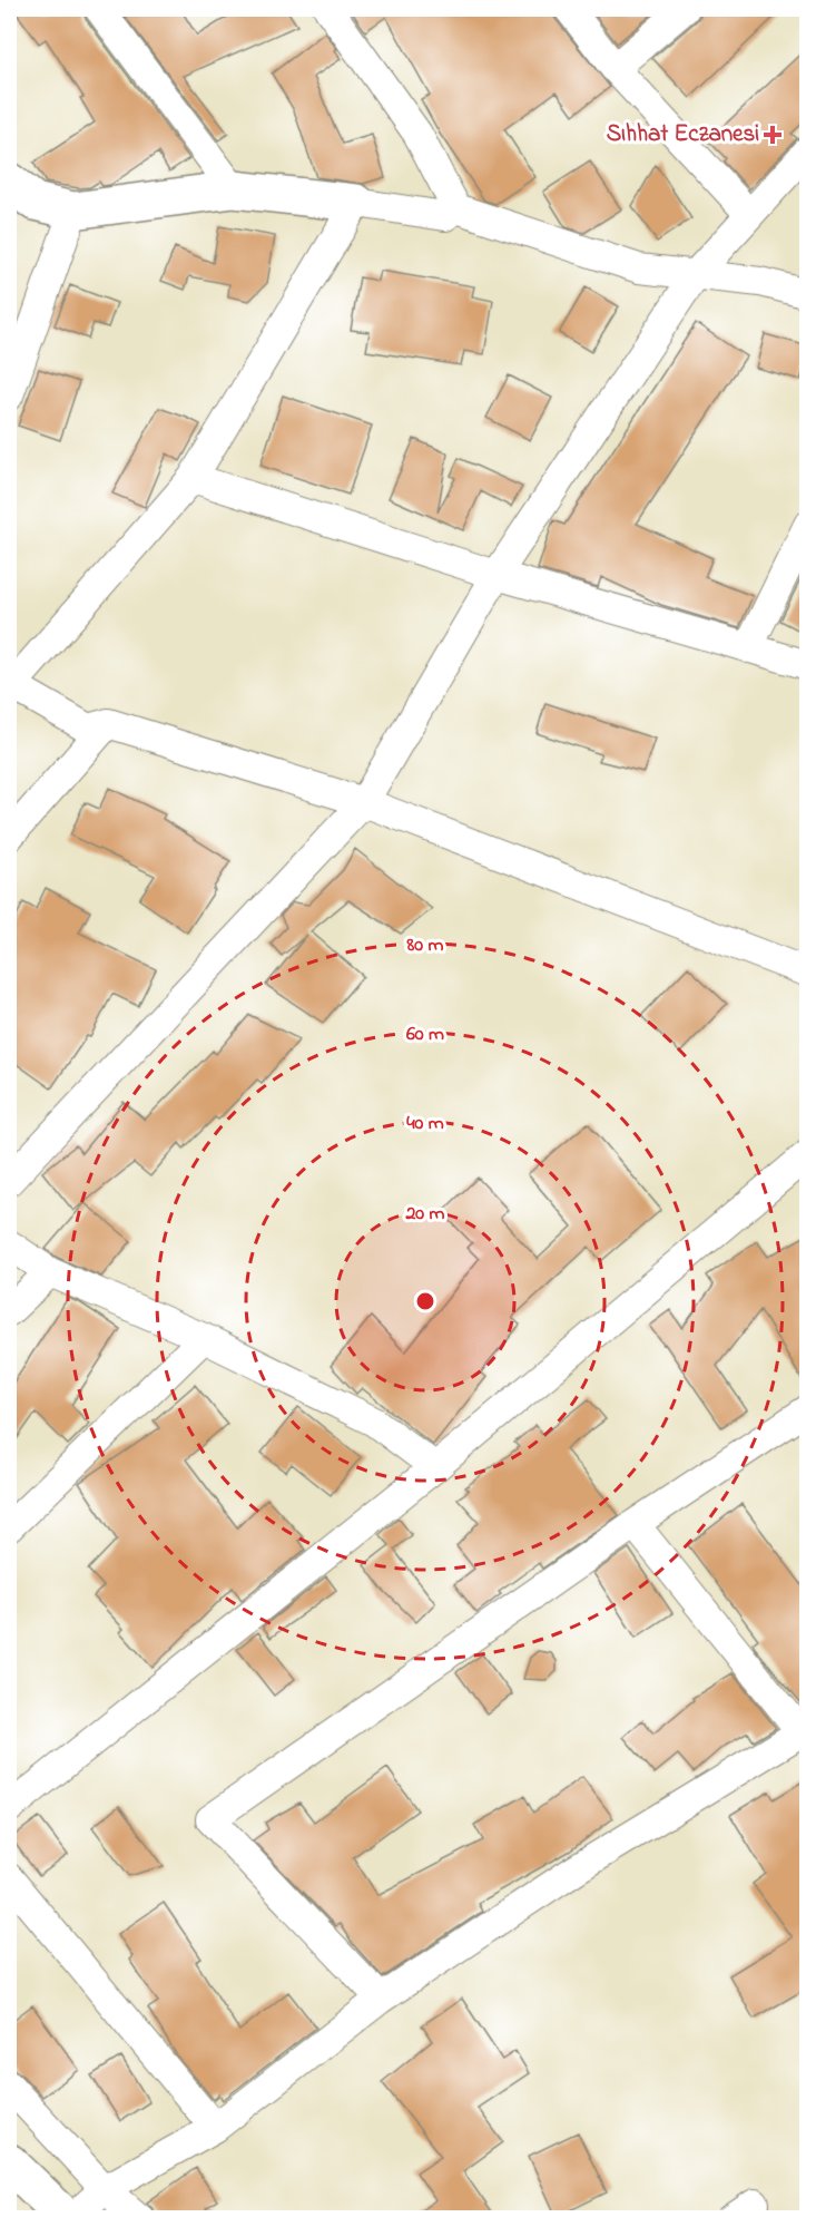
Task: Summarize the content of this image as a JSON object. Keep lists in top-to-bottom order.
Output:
{
  "places": {
    "health": ["Sıhhat Eczanesi"]
  },
  "rings": [
    "80 m",
    "60 m",
    "40 m",
    "20 m"
  ]
}
